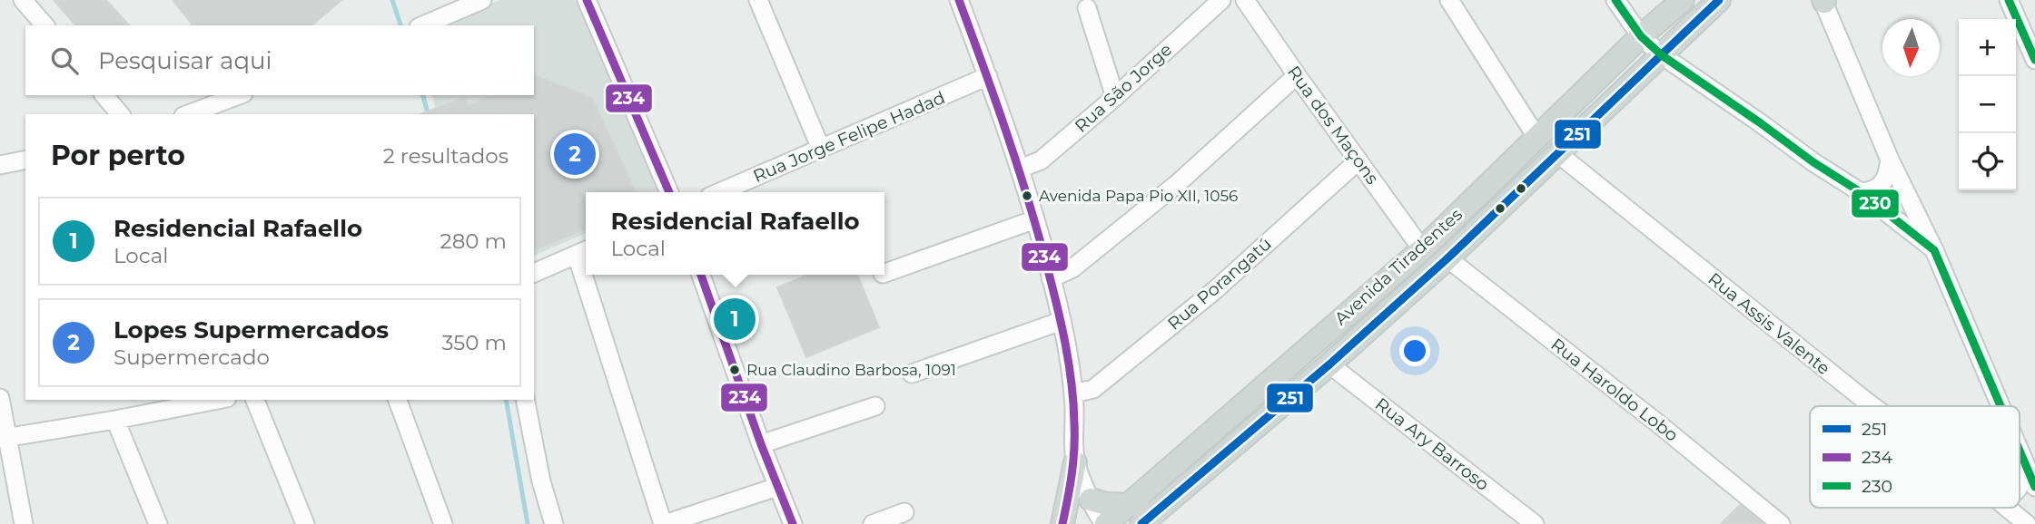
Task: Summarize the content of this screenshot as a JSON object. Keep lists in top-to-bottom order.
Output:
{
  "streets": {
    "main road": ["Avenida Tiradentes"],
    "street": [
      "Rua São Jorge",
      "Rua dos Maçons",
      "Rua Jorge Felipe Hadad",
      "Rua Porangatú",
      "Rua Assis Valente",
      "Rua Haroldo Lobo",
      "Rua Ary Barroso"
    ]
  },
  "crossings": [
    ["Rua dos Maçons", "Avenida Tiradentes"],
    ["Rua dos Maçons", "Rua Porangatú"],
    ["Avenida Tiradentes", "Rua Assis Valente"],
    ["Avenida Tiradentes", "Rua Haroldo Lobo"],
    ["Avenida Tiradentes", "Rua Ary Barroso"]
  ],
  "places": ["Avenida Papa Pio XII, 1056", "Rua Claudino Barbosa, 1091"],
  "lines": ["transit line 251", "transit line 234", "transit line 230"],
  "legend": ["251", "234", "230"],
  "north": "bottom",
  "page": {
    "map_buttons": ["+", "−"],
    "search": "Pesquisar aqui",
    "heading": ["Por perto", "2 resultados"],
    "pins": ["2", "1"],
    "popup": ["Residencial Rafaello", "Local"],
    "list": [
      {
        "mark": "1",
        "name": "Residencial Rafaello",
        "note": "Local",
        "value": "280 m"
      },
      {
        "mark": "2",
        "name": "Lopes Supermercados",
        "note": "Supermercado",
        "value": "350 m"
      }
    ]
  }
}
